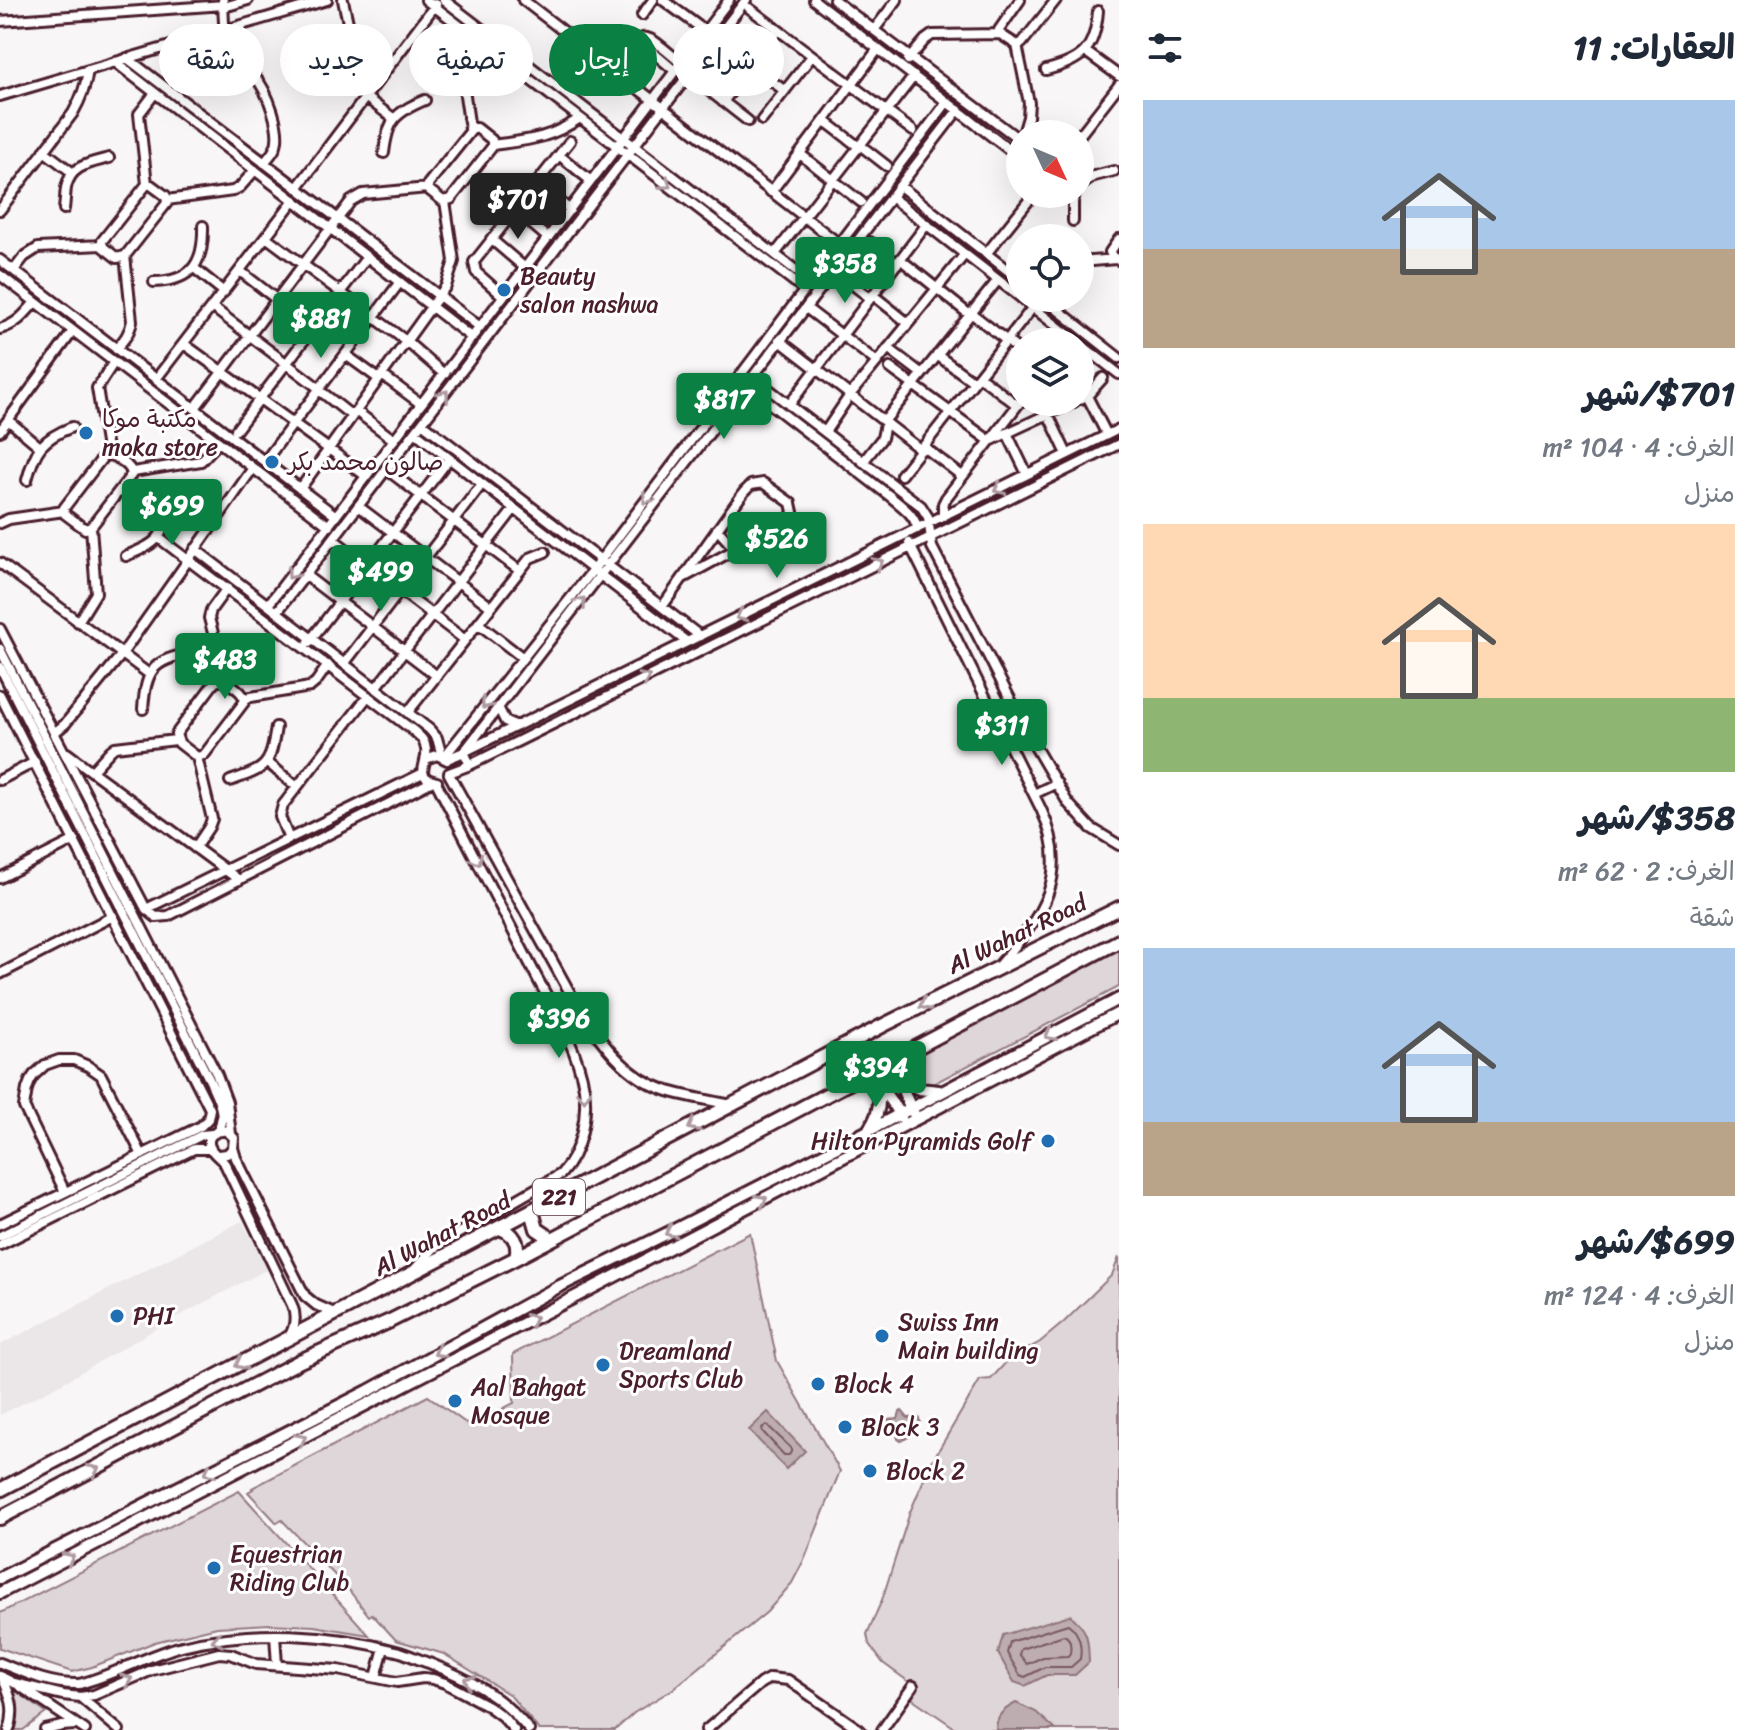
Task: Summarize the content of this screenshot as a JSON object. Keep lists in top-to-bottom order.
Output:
{
  "streets": {
    "highway": ["Al Wahat Road", "221"]
  },
  "places": [
    "Beauty salon nashwa",
    "مكتبة موكا moka store",
    "صالون محمد بكر",
    "Hilton Pyramids Golf",
    "PHI",
    "Swiss Inn Main building",
    "Dreamland Sports Club",
    "Block 4",
    "Aal Bahgat Mosque",
    "Block 3",
    "Block 2",
    "Equestrian Riding Club"
  ],
  "north": "bottom right",
  "page": {
    "heading": "العقارات: 11",
    "chip": [
      "شراء",
      "إيجار",
      "تصفية",
      "جديد",
      "شقة"
    ],
    "list": [
      {
        "name": "$701/شهر",
        "note": "الغرف: 4 · 104 m² · منزل"
      },
      {
        "name": "$358/شهر",
        "note": "الغرف: 2 · 62 m² · شقة"
      },
      {
        "name": "$699/شهر",
        "note": "الغرف: 4 · 124 m² · منزل"
      }
    ],
    "price": [
      "$701",
      "$358",
      "$881",
      "$817",
      "$699",
      "$526",
      "$499",
      "$483",
      "$311",
      "$396",
      "$394"
    ]
  }
}
